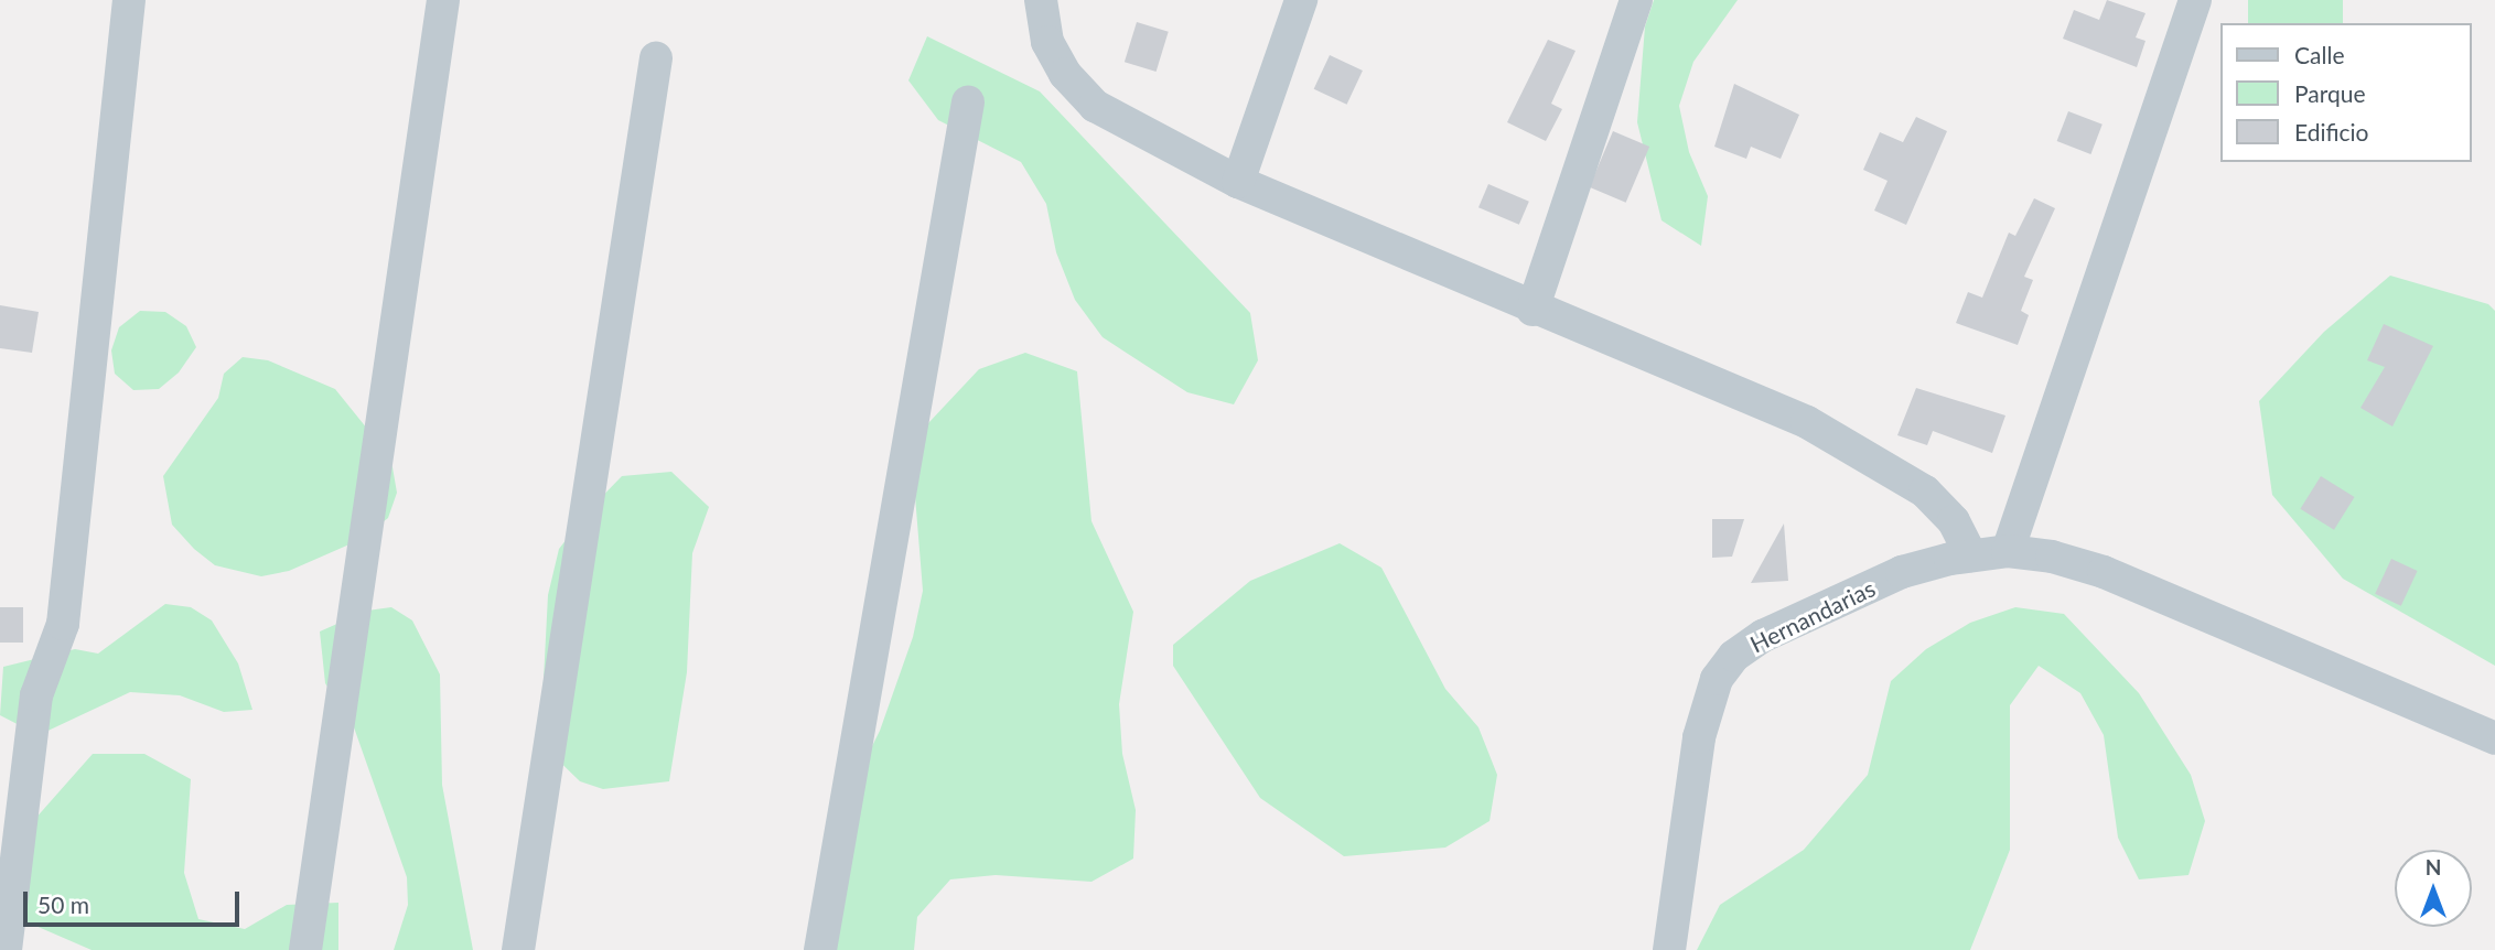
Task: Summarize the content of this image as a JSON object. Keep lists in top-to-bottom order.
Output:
{
  "streets": {
    "street": ["Hernandarias"]
  },
  "legend": ["Calle", "Parque", "Edificio"],
  "scale_bar": "50 m",
  "north": "top"
}
